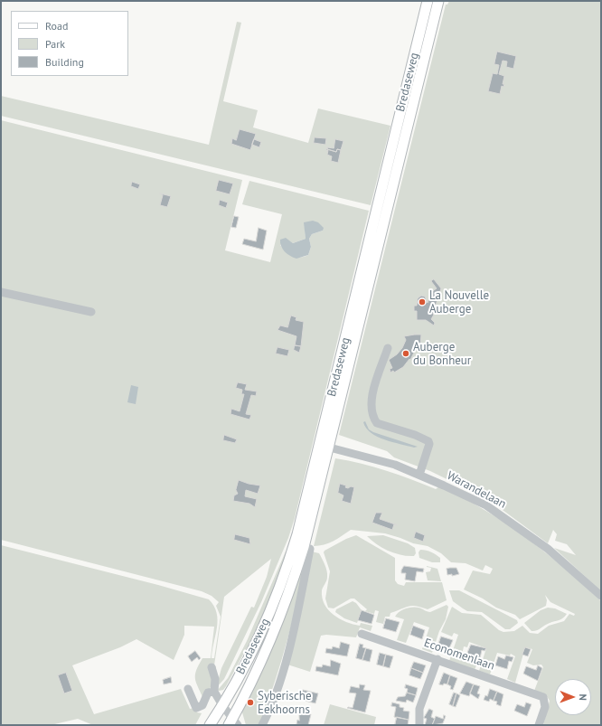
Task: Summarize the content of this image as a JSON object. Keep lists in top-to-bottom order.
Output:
{
  "streets": {
    "main road": ["Bredaseweg"],
    "street": ["Warandelaan", "Economenlaan"]
  },
  "crossings": [
    ["Bredaseweg", "Warandelaan"]
  ],
  "places": ["La Nouvelle Auberge", "Auberge du Bonheur", "Syberische Eekhoorns"],
  "legend": ["Road", "Park", "Building"],
  "north": "right"
}
